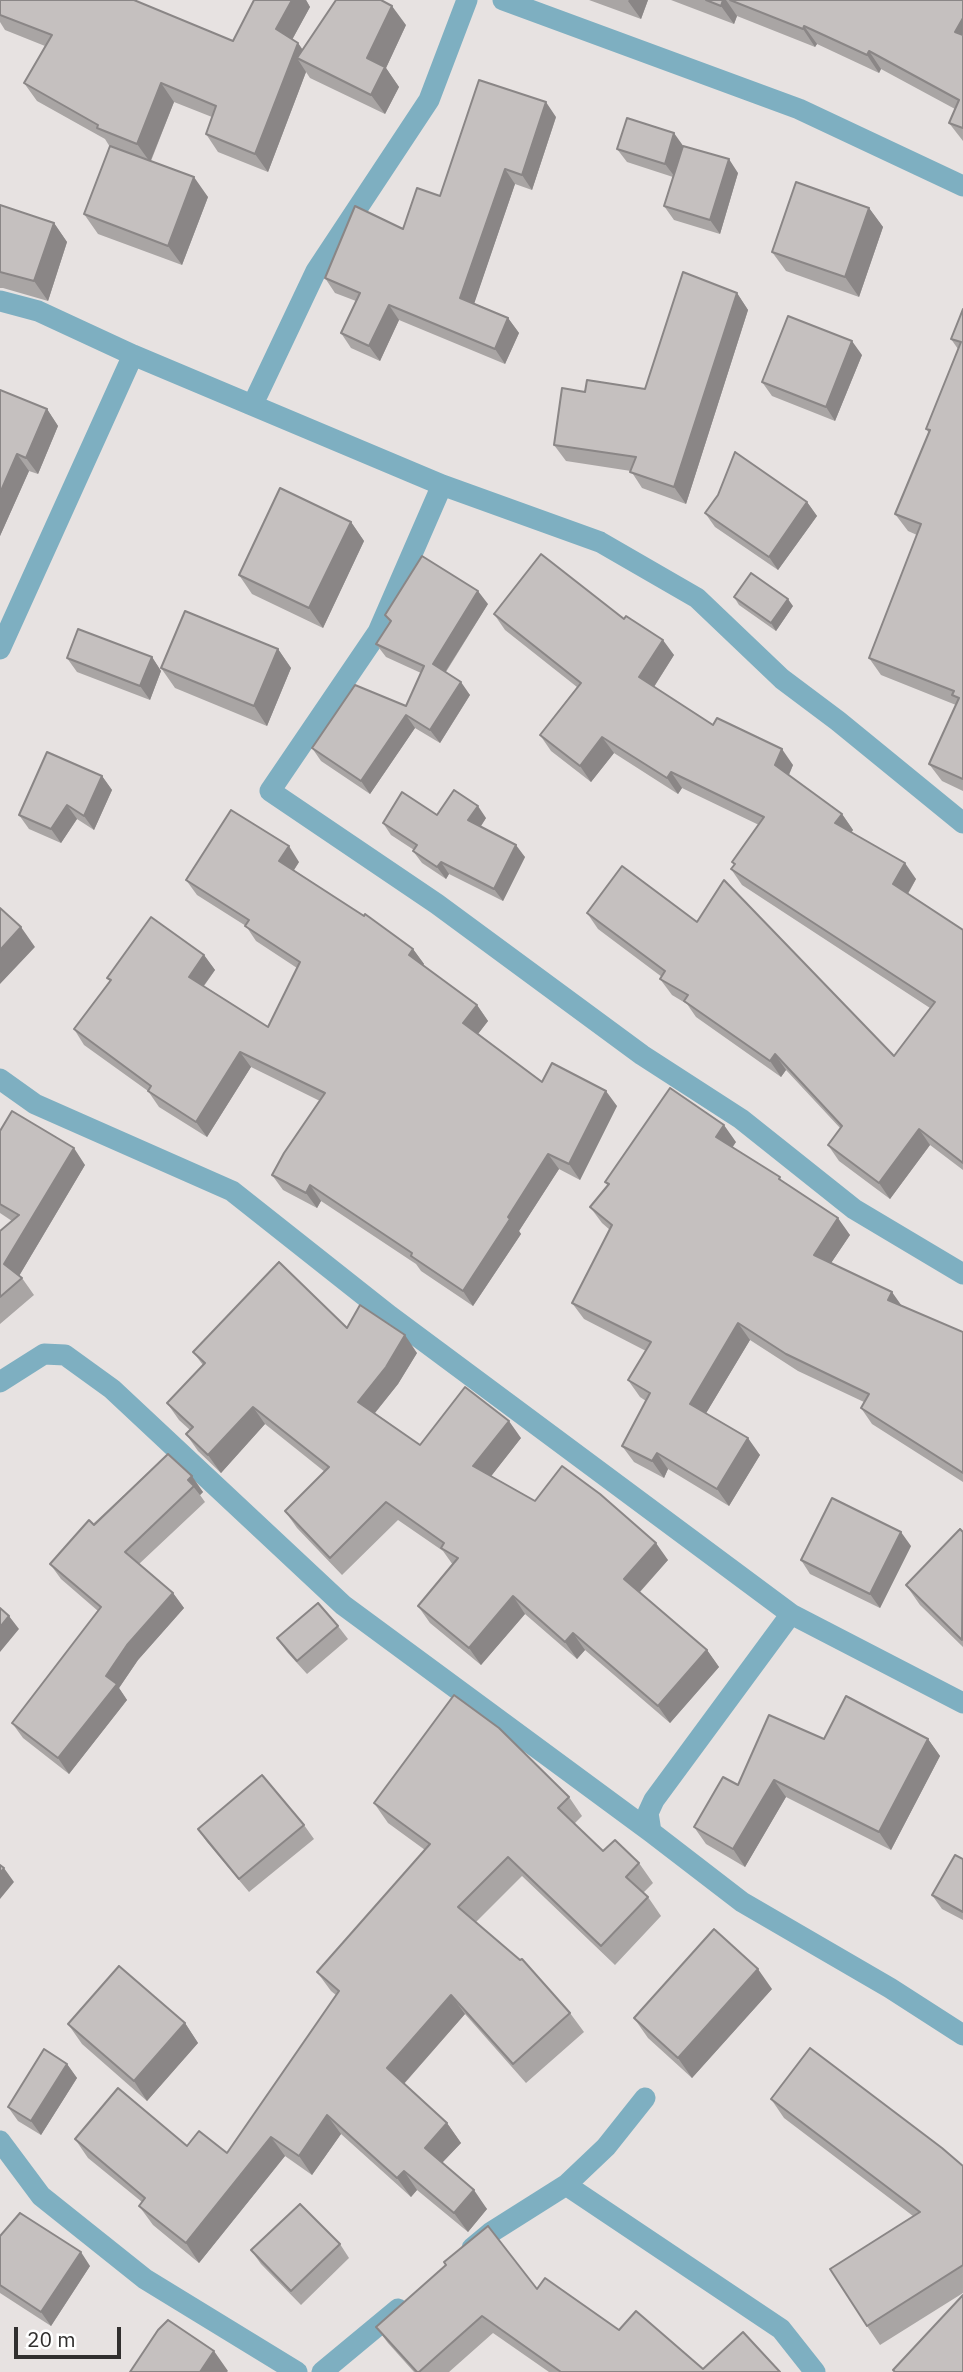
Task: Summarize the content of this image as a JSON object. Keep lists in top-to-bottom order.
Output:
{
  "scale_bar": "20 m"
}
